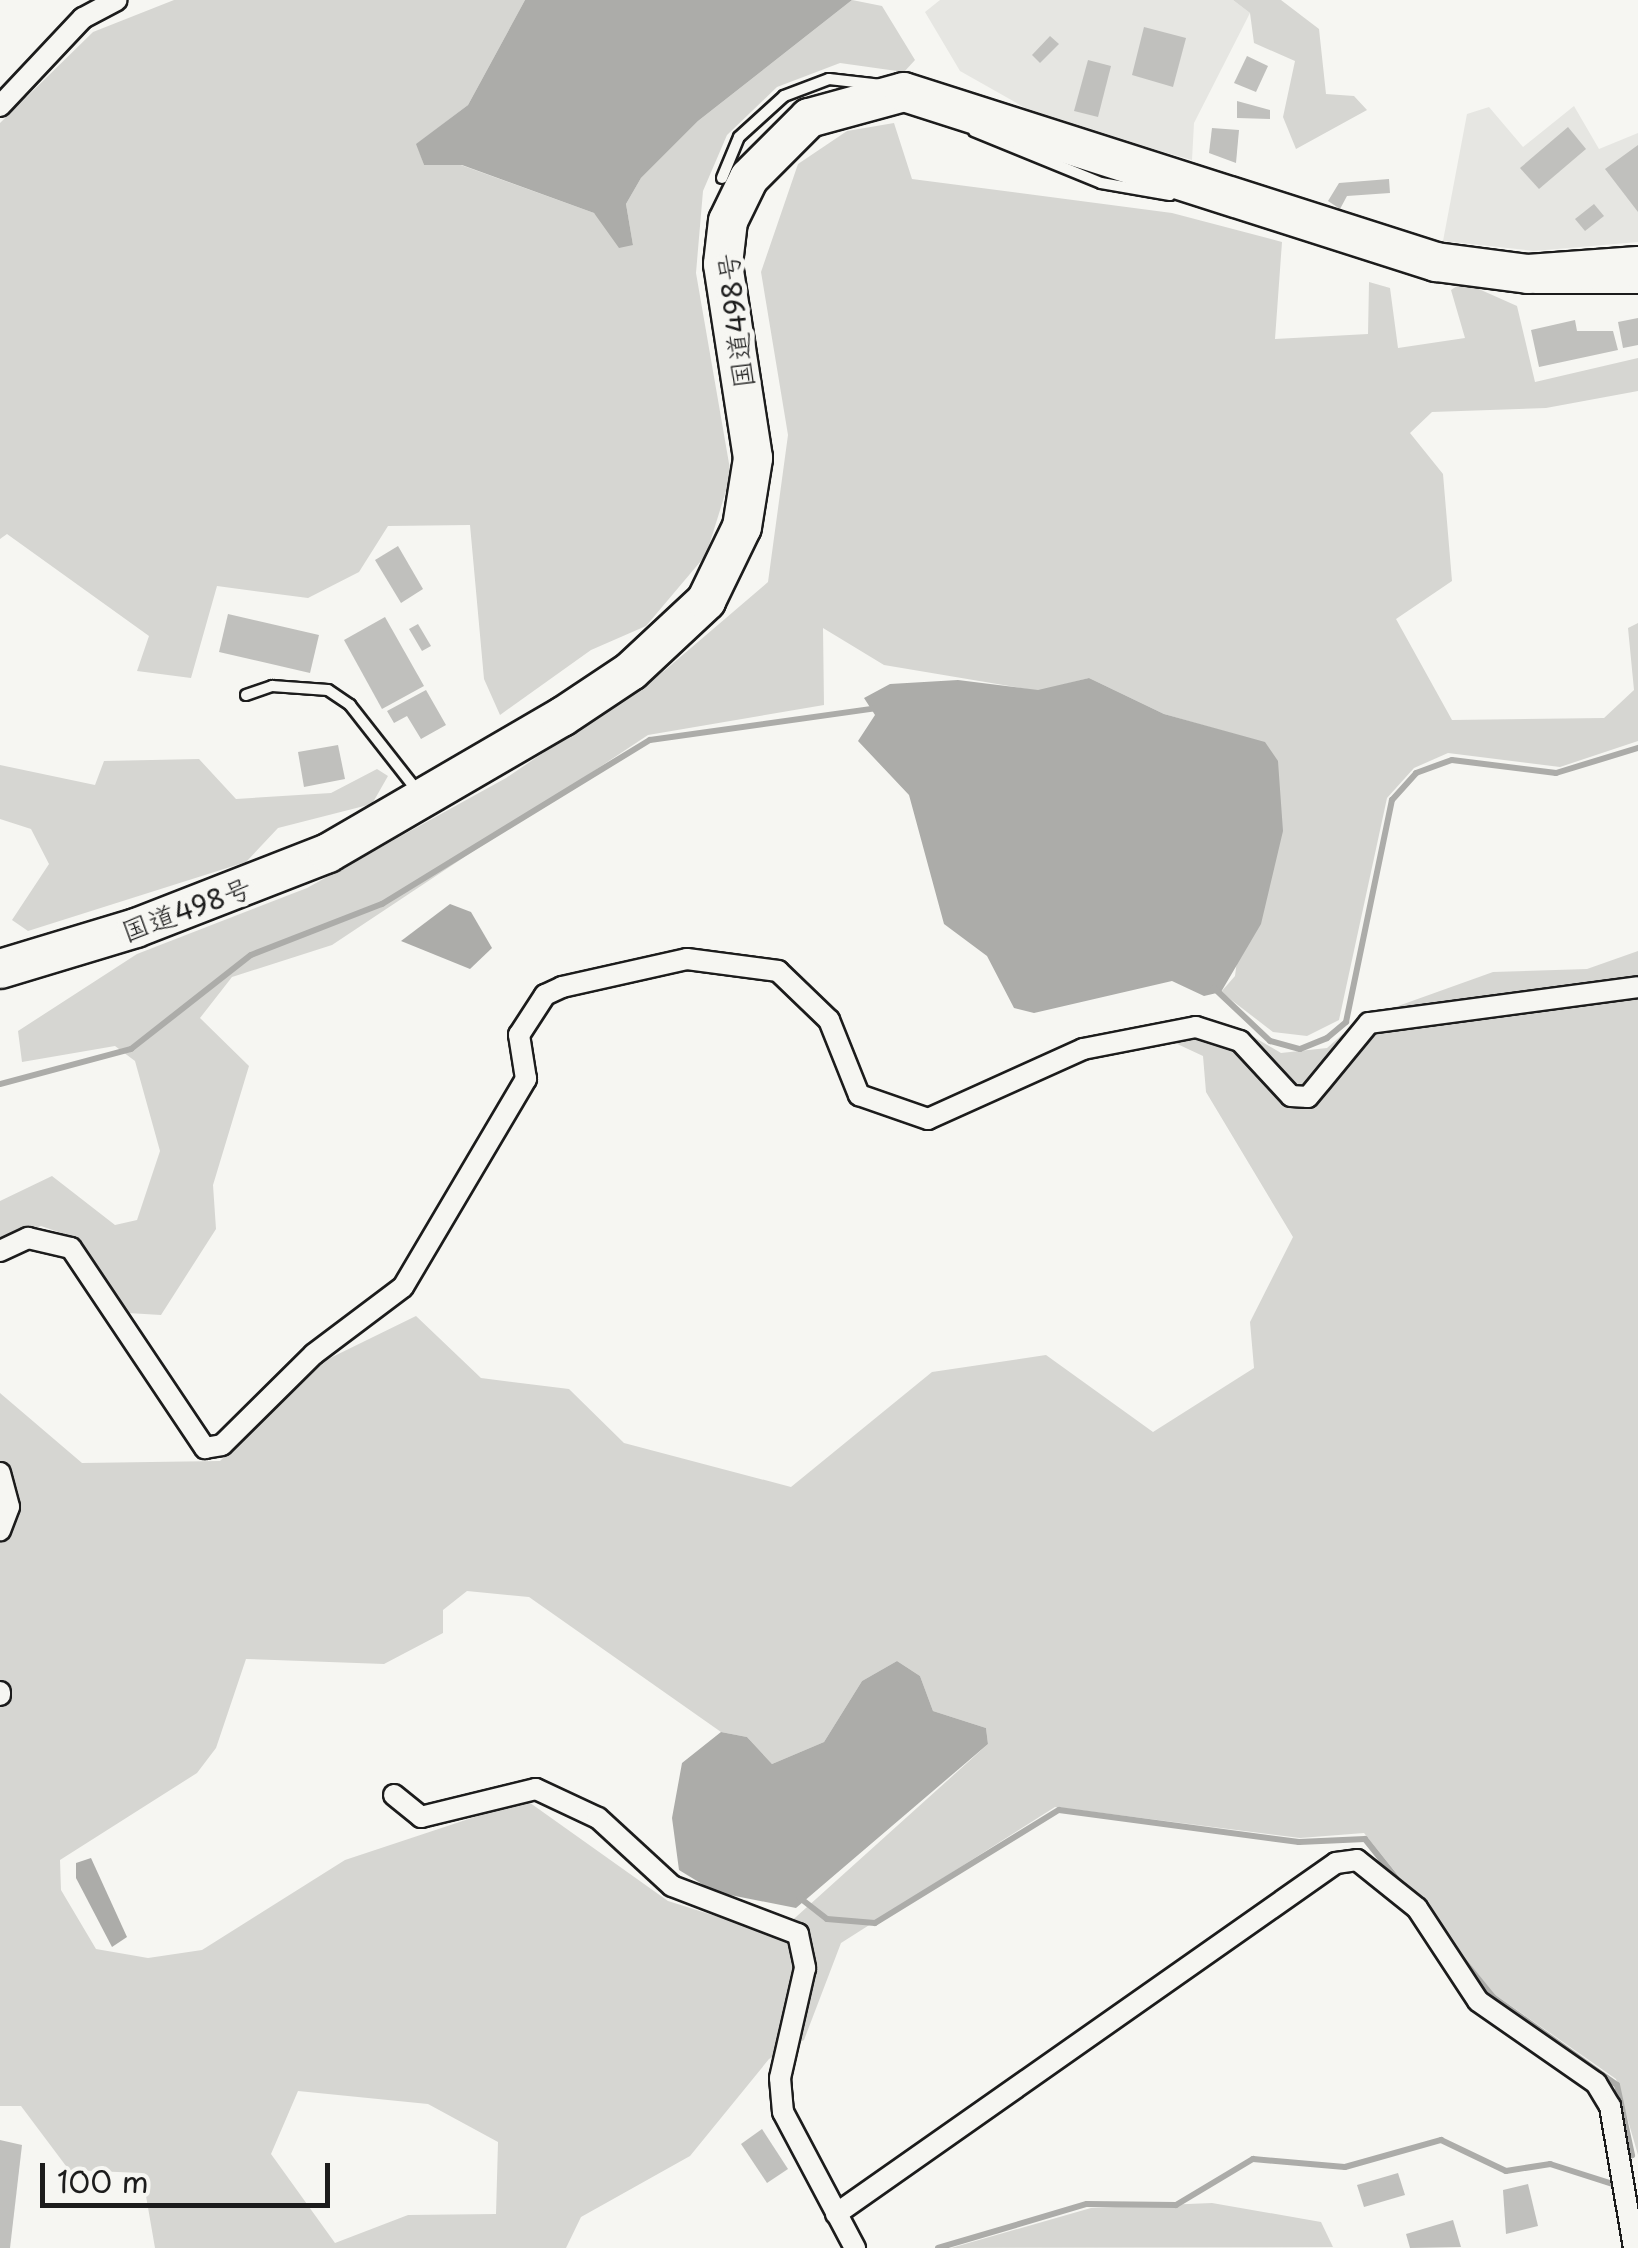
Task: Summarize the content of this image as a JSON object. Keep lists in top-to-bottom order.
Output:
{
  "streets": {
    "highway": ["国道498号"]
  },
  "scale_bar": "100 m"
}
